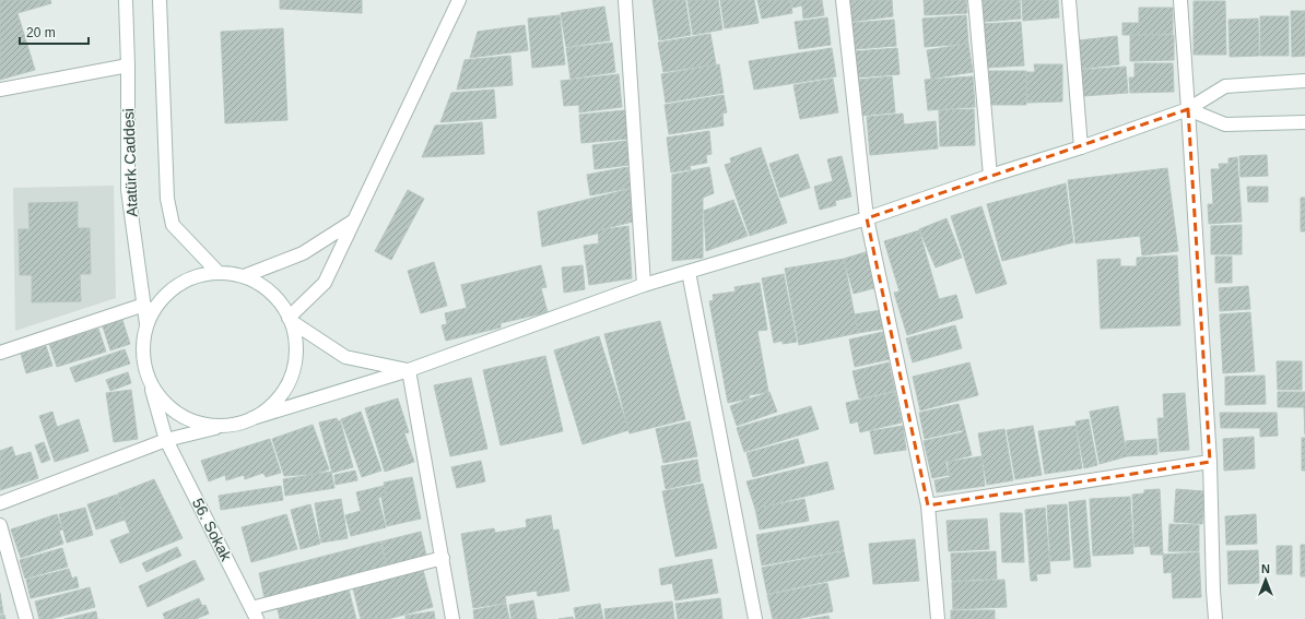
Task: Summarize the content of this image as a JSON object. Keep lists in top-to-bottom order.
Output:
{
  "streets": {
    "street": ["Atatürk Caddesi", "56. Sokak"]
  },
  "crossings": [
    ["Atatürk Caddesi", "56. Sokak"]
  ],
  "scale_bar": "20 m",
  "north": "top"
}
